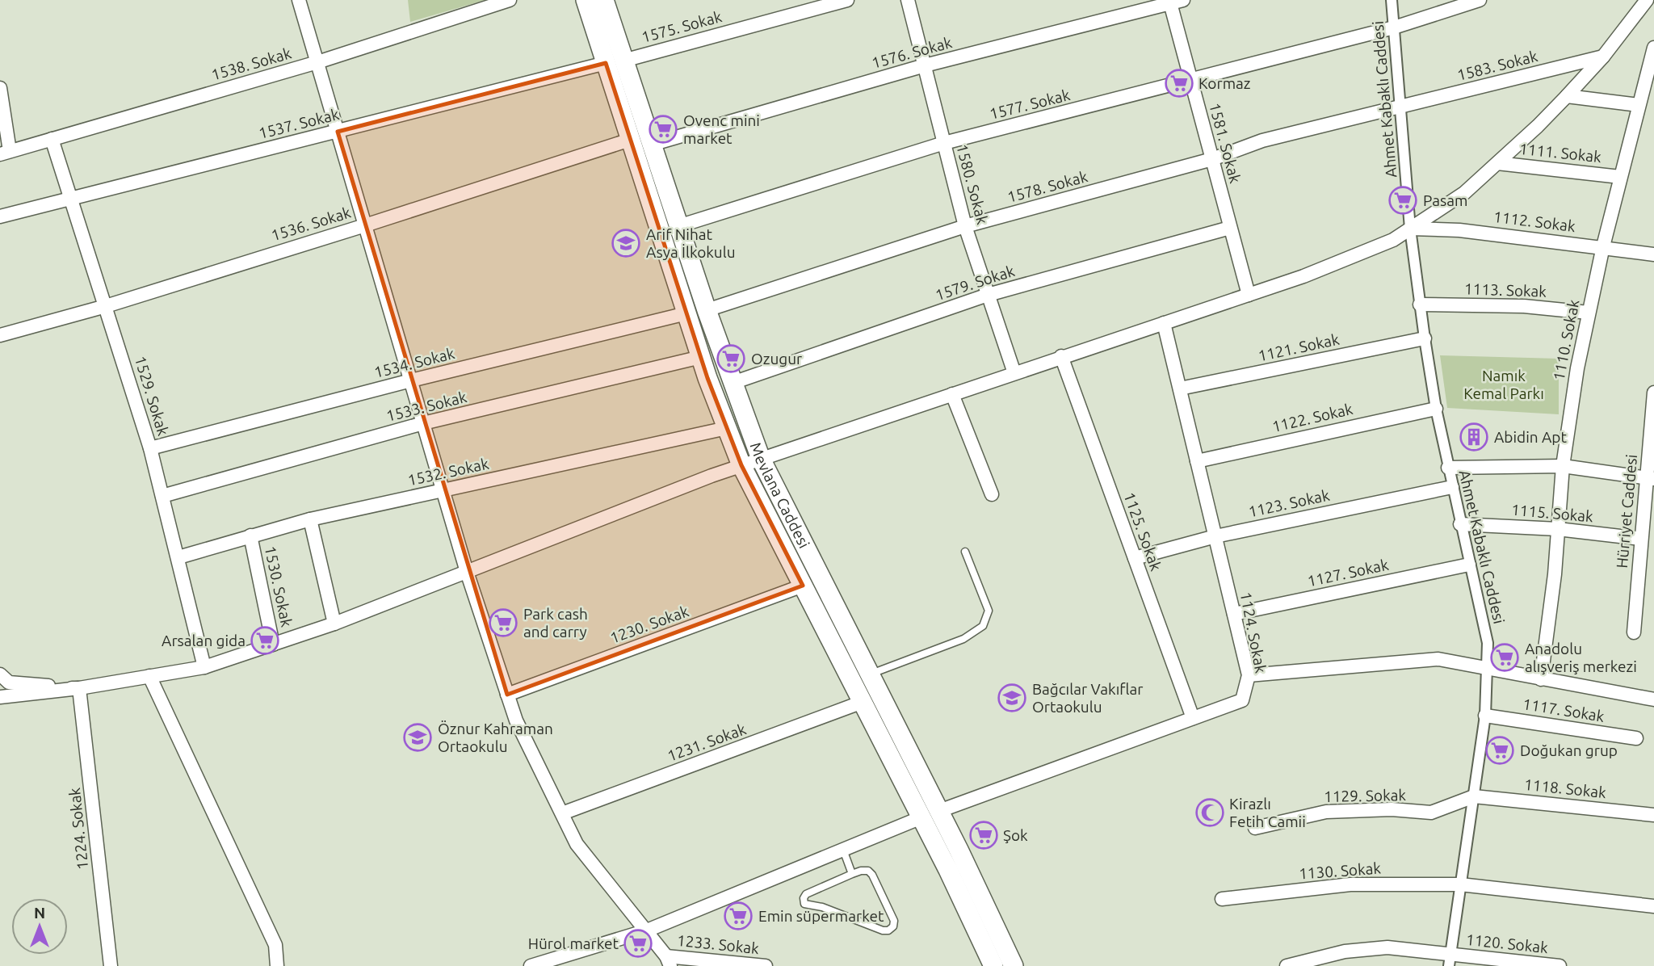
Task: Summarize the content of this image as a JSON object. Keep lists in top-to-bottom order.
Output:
{
  "streets": {
    "main road": ["Mevlana Caddesi"],
    "street": [
      "1575. Sokak",
      "1576. Sokak",
      "1538. Sokak",
      "1583. Sokak",
      "Ahmet Kabaklı Caddesi",
      "1577. Sokak",
      "1537. Sokak",
      "1581. Sokak",
      "1111. Sokak",
      "1580. Sokak",
      "1578. Sokak",
      "1112. Sokak",
      "1536. Sokak",
      "1579. Sokak",
      "1113. Sokak",
      "1110. Sokak",
      "1121. Sokak",
      "1534. Sokak",
      "1529. Sokak",
      "1533. Sokak",
      "1122. Sokak",
      "1532. Sokak",
      "1123. Sokak",
      "Hürriyet Caddesi",
      "1115. Sokak",
      "1125. Sokak",
      "1127. Sokak",
      "1530. Sokak",
      "1230. Sokak",
      "1124. Sokak",
      "1117. Sokak",
      "1231. Sokak",
      "1118. Sokak",
      "1129. Sokak",
      "1224. Sokak",
      "1130. Sokak",
      "1120. Sokak",
      "1233. Sokak"
    ]
  },
  "crossings": [
    ["1575. Sokak", "1537. Sokak"],
    ["1575. Sokak", "Mevlana Caddesi"],
    ["1576. Sokak", "1581. Sokak"],
    ["1576. Sokak", "1580. Sokak"],
    ["1576. Sokak", "Mevlana Caddesi"],
    ["1538. Sokak", "1529. Sokak"],
    ["1583. Sokak", "Ahmet Kabaklı Caddesi"],
    ["1583. Sokak", "1578. Sokak"],
    ["Ahmet Kabaklı Caddesi", "1577. Sokak"],
    ["Ahmet Kabaklı Caddesi", "1578. Sokak"],
    ["Ahmet Kabaklı Caddesi", "1112. Sokak"],
    ["Ahmet Kabaklı Caddesi", "1113. Sokak"],
    ["Ahmet Kabaklı Caddesi", "1121. Sokak"],
    ["Ahmet Kabaklı Caddesi", "1122. Sokak"],
    ["Ahmet Kabaklı Caddesi", "1123. Sokak"],
    ["Ahmet Kabaklı Caddesi", "1115. Sokak"],
    ["Ahmet Kabaklı Caddesi", "1127. Sokak"],
    ["Ahmet Kabaklı Caddesi", "1117. Sokak"],
    ["Ahmet Kabaklı Caddesi", "1118. Sokak"],
    ["Ahmet Kabaklı Caddesi", "1129. Sokak"],
    ["Ahmet Kabaklı Caddesi", "1130. Sokak"],
    ["Ahmet Kabaklı Caddesi", "1120. Sokak"],
    ["1577. Sokak", "1581. Sokak"],
    ["1577. Sokak", "1580. Sokak"],
    ["1577. Sokak", "Mevlana Caddesi"],
    ["1537. Sokak", "1529. Sokak"],
    ["1537. Sokak", "Mevlana Caddesi"],
    ["1581. Sokak", "1578. Sokak"],
    ["1581. Sokak", "1579. Sokak"],
    ["1111. Sokak", "1110. Sokak"],
    ["1580. Sokak", "1578. Sokak"],
    ["1580. Sokak", "1579. Sokak"],
    ["1578. Sokak", "Mevlana Caddesi"],
    ["1112. Sokak", "1110. Sokak"],
    ["1536. Sokak", "1529. Sokak"],
    ["1536. Sokak", "Mevlana Caddesi"],
    ["1579. Sokak", "Mevlana Caddesi"],
    ["1113. Sokak", "1110. Sokak"],
    ["1110. Sokak", "1115. Sokak"],
    ["1121. Sokak", "1124. Sokak"],
    ["1534. Sokak", "1529. Sokak"],
    ["1534. Sokak", "Mevlana Caddesi"],
    ["1529. Sokak", "1533. Sokak"],
    ["1529. Sokak", "1532. Sokak"],
    ["1533. Sokak", "Mevlana Caddesi"],
    ["1122. Sokak", "1124. Sokak"],
    ["1532. Sokak", "Mevlana Caddesi"],
    ["1532. Sokak", "1530. Sokak"],
    ["Mevlana Caddesi", "1230. Sokak"],
    ["Mevlana Caddesi", "1124. Sokak"],
    ["Mevlana Caddesi", "1231. Sokak"],
    ["1123. Sokak", "1125. Sokak"],
    ["1123. Sokak", "1124. Sokak"],
    ["Hürriyet Caddesi", "1115. Sokak"],
    ["1125. Sokak", "1124. Sokak"],
    ["1127. Sokak", "1124. Sokak"],
    ["1118. Sokak", "1129. Sokak"]
  ],
  "parks": ["Namık Kemal Parkı"],
  "places": {
    "supermarket": [
      "Kormaz",
      "Ovenc mini market",
      "Pasam",
      "Ozugur",
      "Park cash and carry",
      "Arsalan gida",
      "Anadolu alışveriş merkezi",
      "Doğukan grup",
      "Şok",
      "Emin süpermarket",
      "Hürol market"
    ],
    "school or university": ["Arif Nihat Asya İlkokulu", "Bağcılar Vakıflar Ortaokulu", "Öznur Kahraman Ortaokulu"],
    "building": ["Abidin Apt"],
    "mosque": ["Kirazlı Fetih Camii"]
  },
  "north": "top"
}
